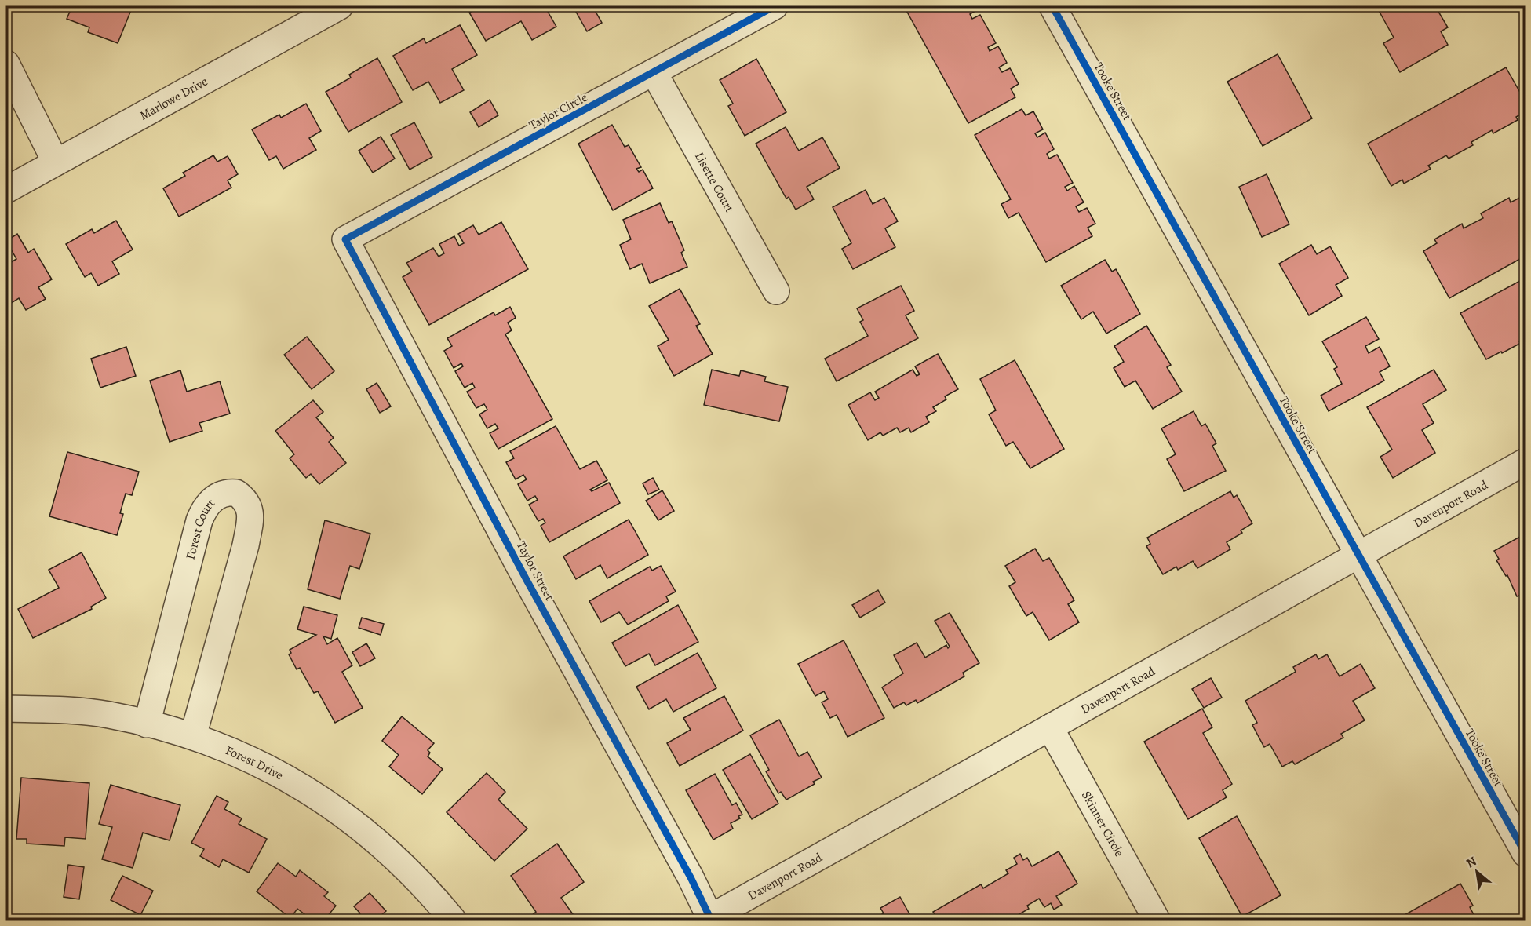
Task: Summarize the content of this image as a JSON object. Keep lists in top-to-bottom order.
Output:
{
  "streets": {
    "street": [
      "Tooke Street",
      "Marlowe Drive",
      "Taylor Circle",
      "Lisette Court",
      "Davenport Road",
      "Forest Court",
      "Taylor Street",
      "Forest Drive",
      "Skinner Circle"
    ]
  },
  "crossings": [
    ["Tooke Street", "Davenport Road"],
    ["Taylor Circle", "Lisette Court"],
    ["Taylor Circle", "Taylor Street"],
    ["Davenport Road", "Taylor Street"],
    ["Davenport Road", "Skinner Circle"],
    ["Forest Court", "Forest Drive"]
  ],
  "north": "top left"
}
